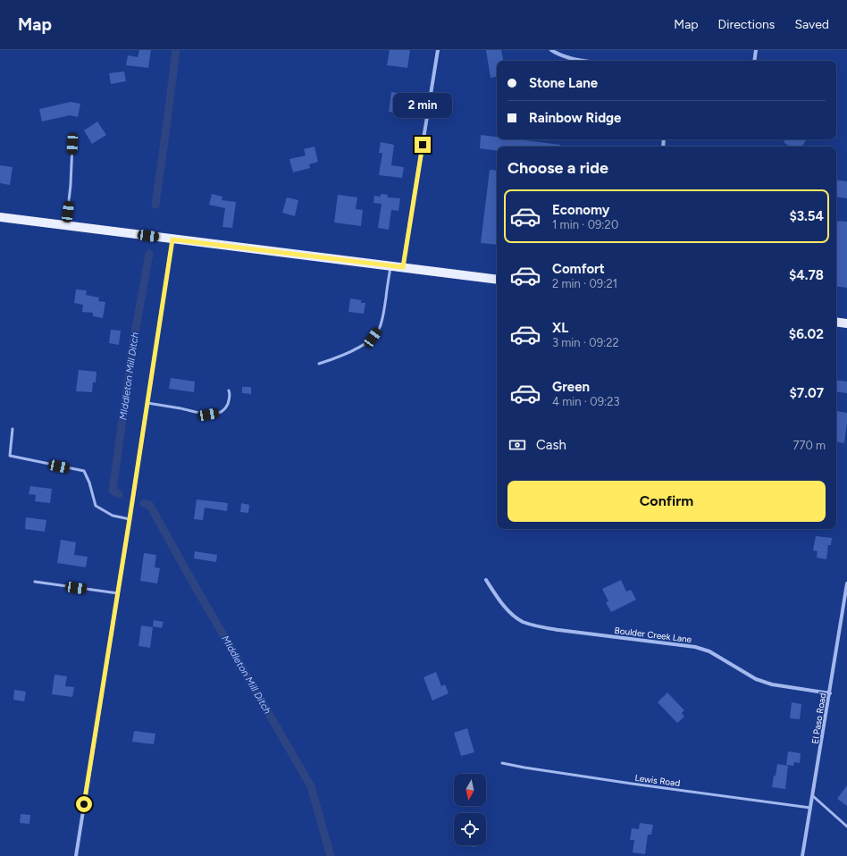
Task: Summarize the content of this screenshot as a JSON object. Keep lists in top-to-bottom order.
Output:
{
  "streets": {
    "street": ["Boulder Creek Lane", "El Paso Road"],
    "lane": ["Lewis Road"]
  },
  "crossings": [
    ["Boulder Creek Lane", "El Paso Road"],
    ["El Paso Road", "Lewis Road"]
  ],
  "water": ["MIddleton Mill Ditch"],
  "north": "bottom",
  "page": {
    "header": "Map",
    "nav": ["Map", "Directions", "Saved"],
    "banner": ["Stone Lane", "Rainbow Ridge"],
    "bubble": "2 min",
    "heading": "Choose a ride",
    "list": [
      {
        "name": "Economy",
        "note": "1 min · 09:20",
        "value": "$3.54"
      },
      {
        "name": "Comfort",
        "note": "2 min · 09:21",
        "value": "$4.78"
      },
      {
        "name": "XL",
        "note": "3 min · 09:22",
        "value": "$6.02"
      },
      {
        "name": "Green",
        "note": "4 min · 09:23",
        "value": "$7.07"
      }
    ],
    "pay": ["Cash", "770 m"],
    "buttons": "Confirm"
  }
}
